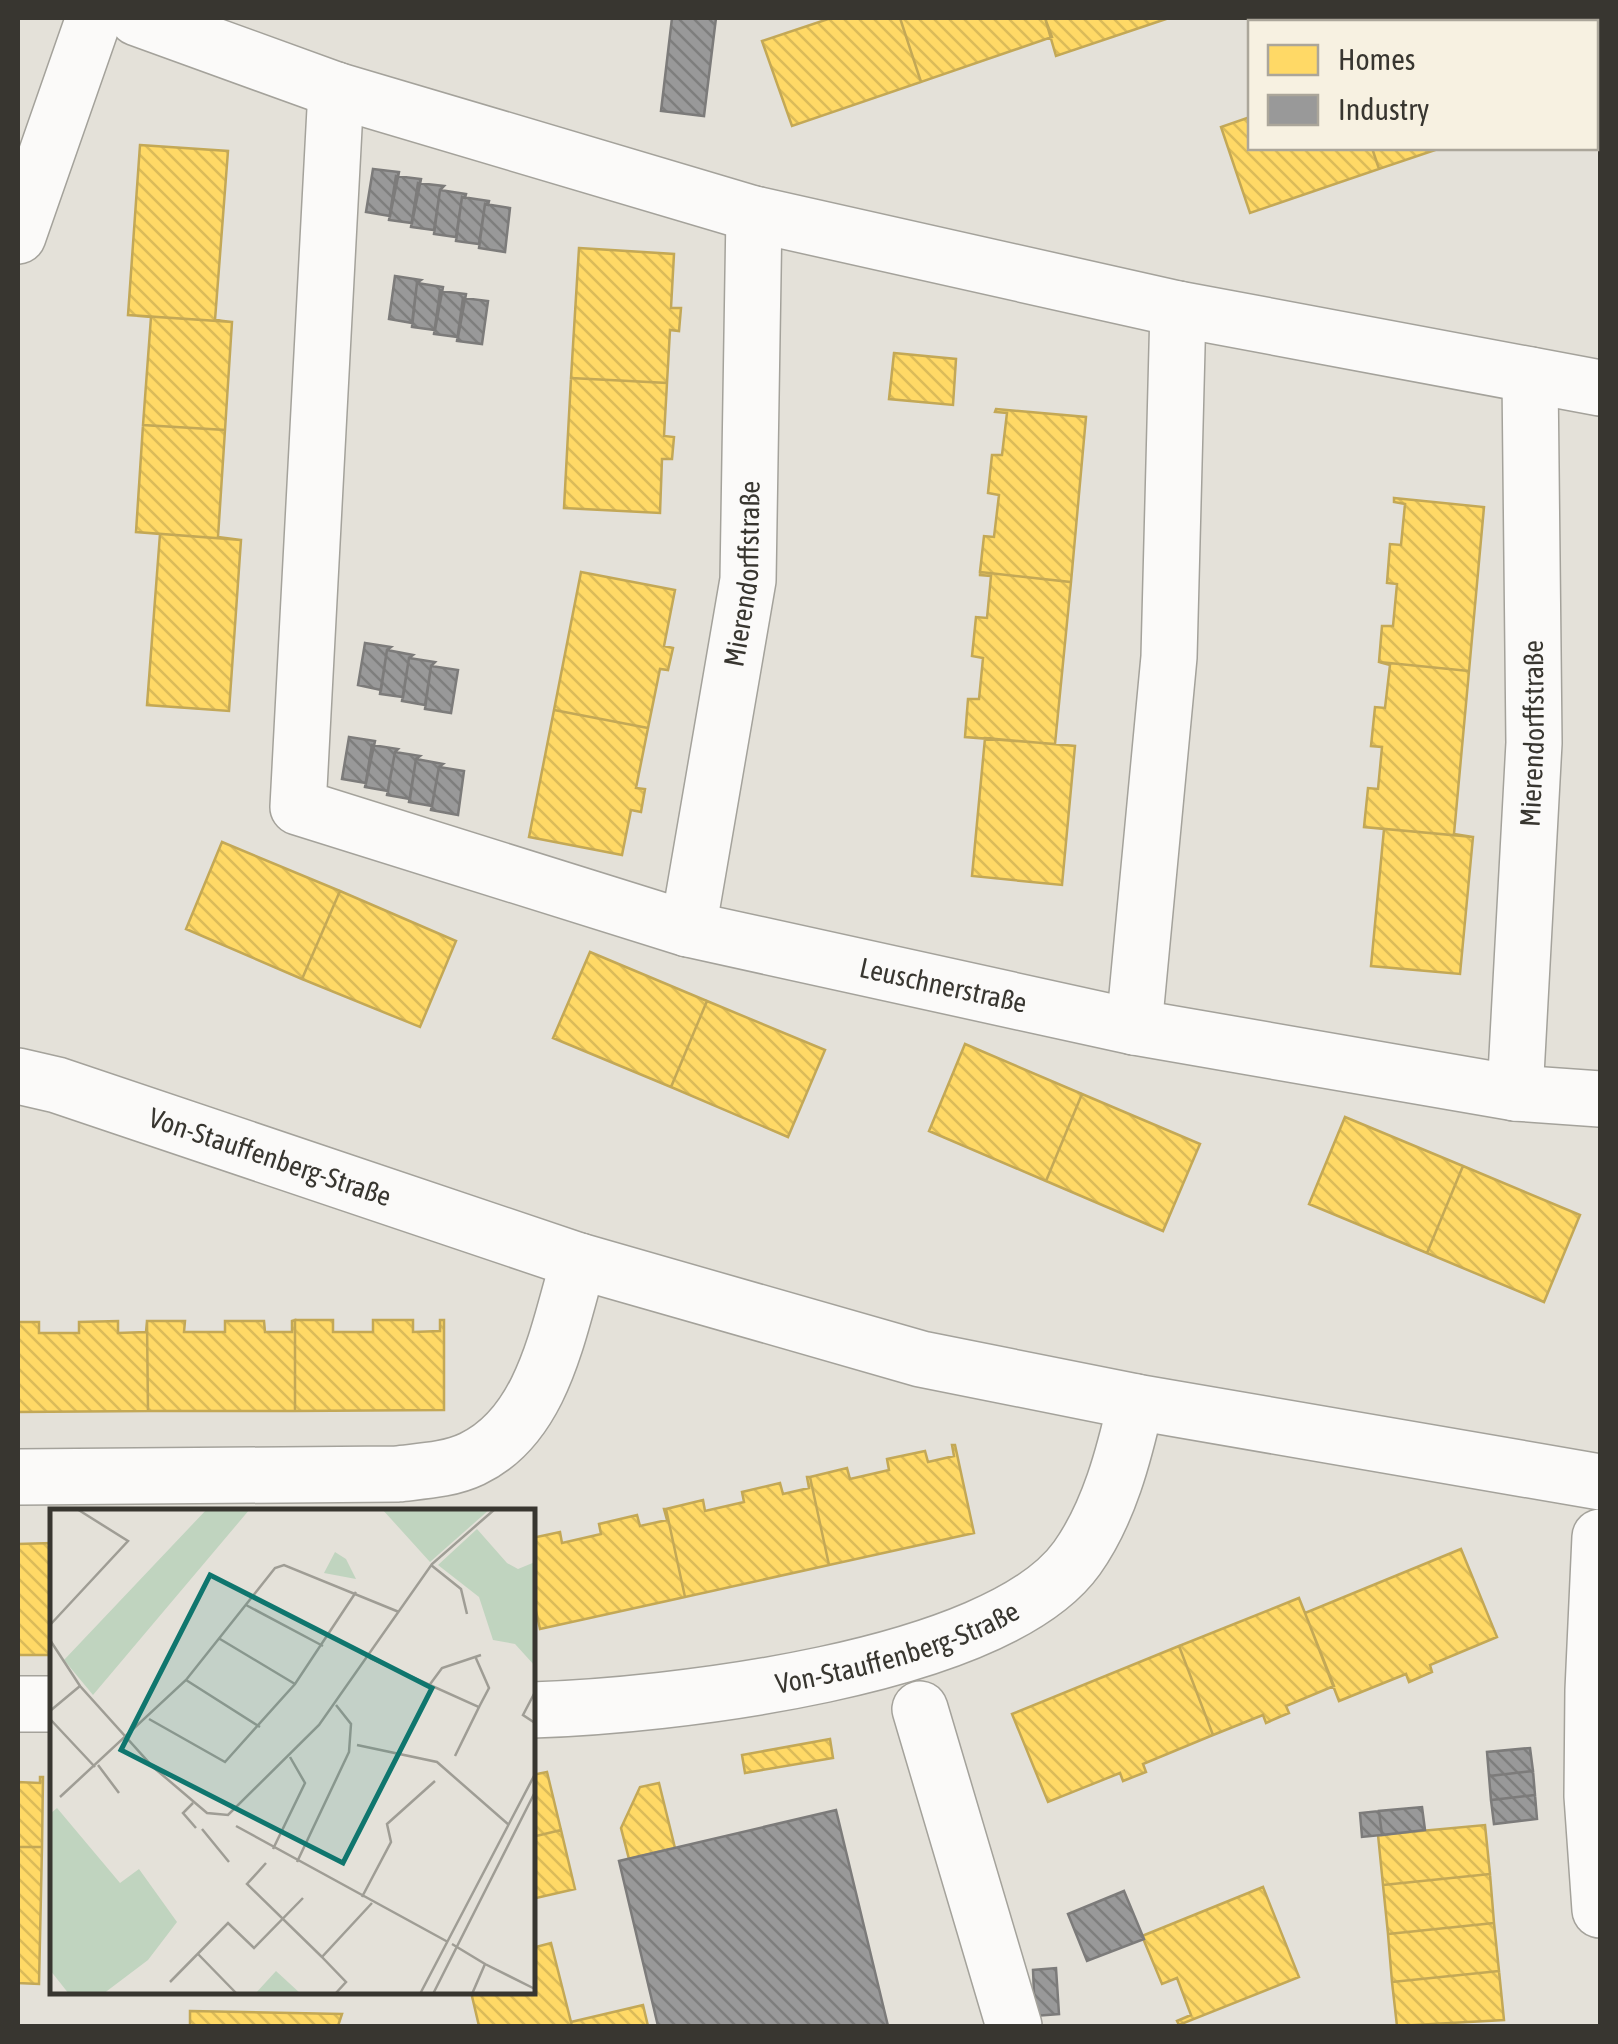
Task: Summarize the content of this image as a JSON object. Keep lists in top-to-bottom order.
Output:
{
  "streets": {
    "street": ["Mierendorffstraße", "Leuschnerstraße", "Von-Stauffenberg-Straße"]
  },
  "crossings": [
    ["Mierendorffstraße", "Leuschnerstraße"]
  ],
  "legend": ["Homes", "Industry"]
}
